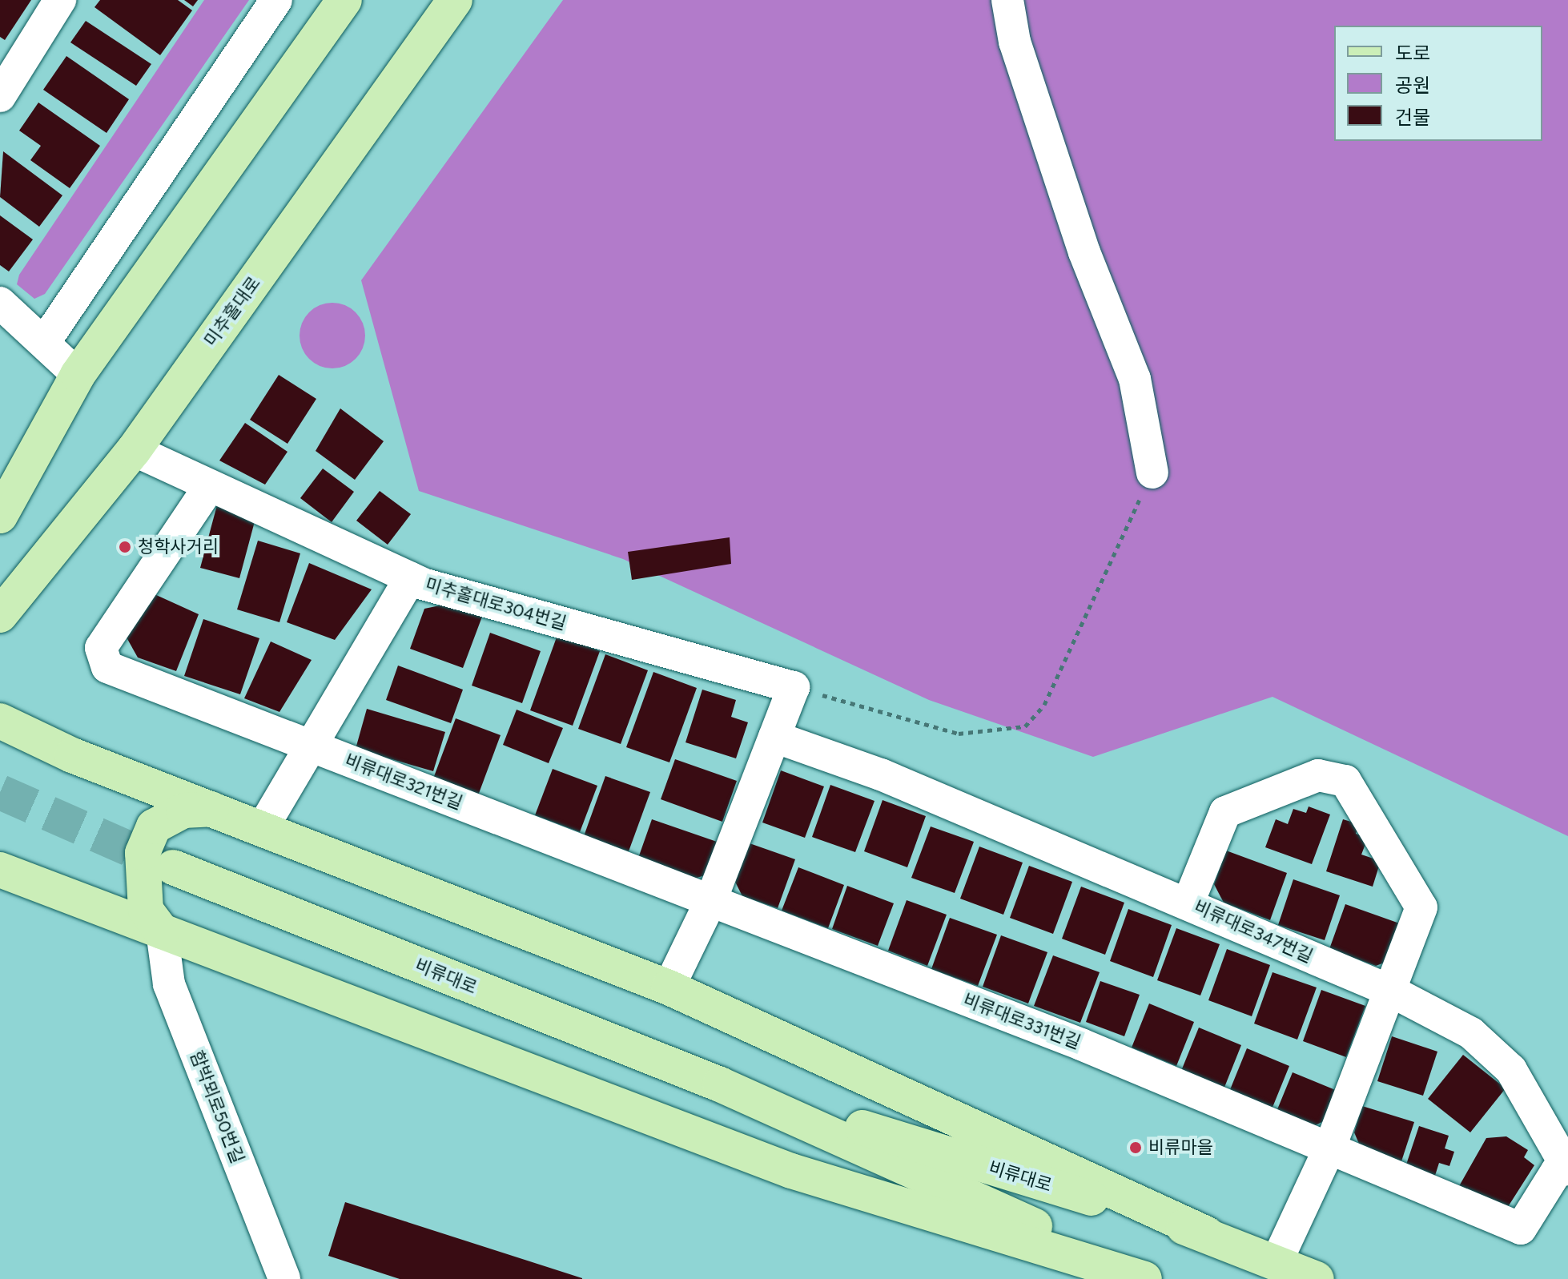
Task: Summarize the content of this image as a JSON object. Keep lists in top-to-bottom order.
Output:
{
  "streets": {
    "main road": ["미추홀대로", "비류대로"],
    "street": [
      "미추홀대로304번길",
      "비류대로321번길",
      "비류대로347번길",
      "비류대로331번길",
      "함박뫼로50번길"
    ]
  },
  "crossings": [
    ["미추홀대로", "미추홀대로304번길"],
    ["미추홀대로304번길", "비류대로321번길"],
    ["비류대로321번길", "비류대로331번길"],
    ["비류대로347번길", "비류대로"],
    ["비류대로347번길", "비류대로331번길"]
  ],
  "places": ["청학사거리", "비류마을"],
  "legend": ["도로", "공원", "건물"]
}
